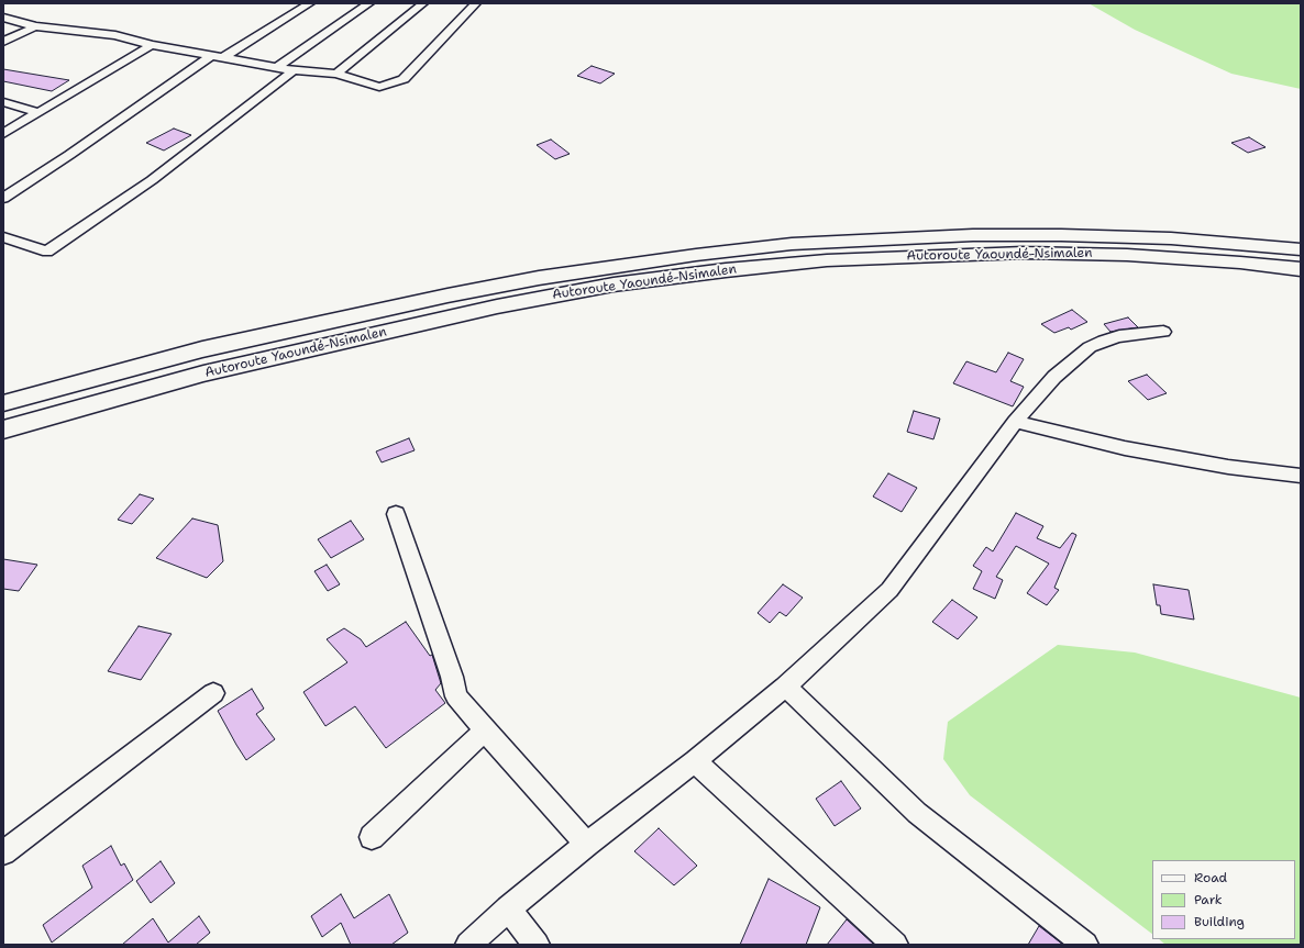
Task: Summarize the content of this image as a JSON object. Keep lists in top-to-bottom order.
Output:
{
  "streets": {
    "highway": ["Autoroute Yaoundé-Nsimalen"]
  },
  "legend": ["Road", "Park", "Building"]
}
